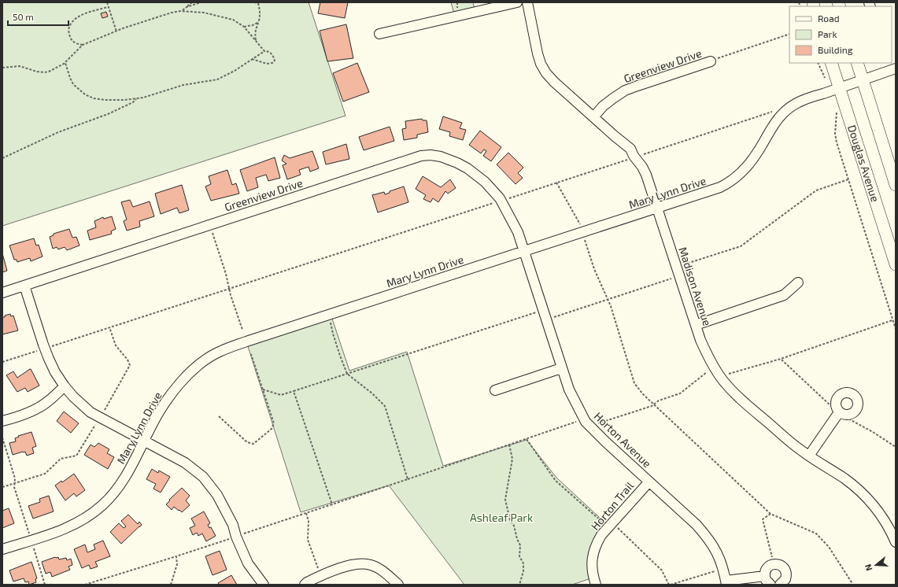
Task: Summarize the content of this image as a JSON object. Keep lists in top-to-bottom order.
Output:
{
  "streets": {
    "main road": ["Douglas Avenue"],
    "street": [
      "Greenview Drive",
      "Mary Lynn Drive",
      "Madison Avenue",
      "Horton Avenue",
      "Horton Trail"
    ]
  },
  "crossings": [
    ["Greenview Drive", "Madison Avenue"],
    ["Greenview Drive", "Horton Avenue"],
    ["Douglas Avenue", "Mary Lynn Drive"],
    ["Mary Lynn Drive", "Madison Avenue"],
    ["Mary Lynn Drive", "Horton Avenue"],
    ["Horton Avenue", "Horton Trail"]
  ],
  "parks": ["Ashleaf Park"],
  "legend": ["Road", "Park", "Building"],
  "scale_bar": "50 m",
  "north": "left"
}
